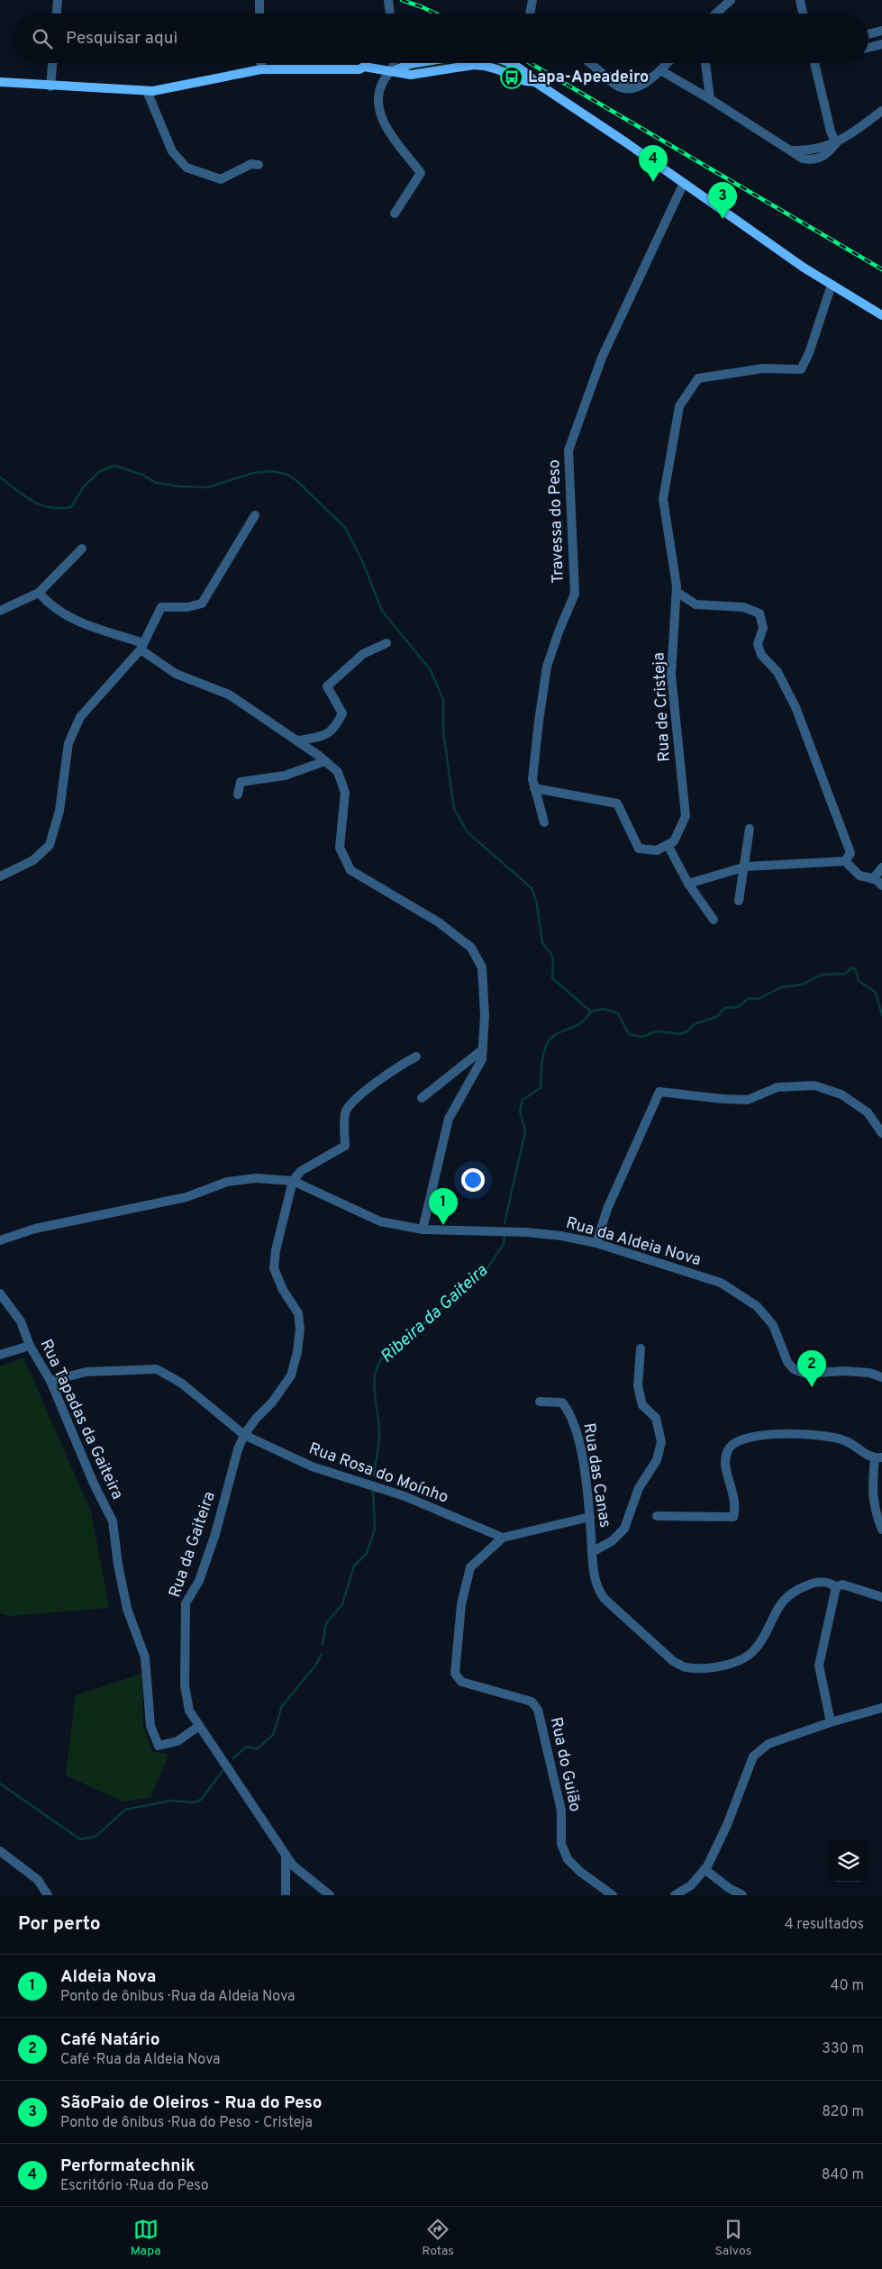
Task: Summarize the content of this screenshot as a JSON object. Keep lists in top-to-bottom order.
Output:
{
  "streets": {
    "street": [
      "Travessa do Peso",
      "Rua de Cristeja",
      "Rua da Aldeia Nova",
      "Rua Tapadas da Gaiteira",
      "Rua Rosa do Moínho",
      "Rua das Canas",
      "Rua da Gaiteira",
      "Rua do Guião"
    ]
  },
  "crossings": [
    ["Rua da Aldeia Nova", "Rua da Gaiteira"],
    ["Rua Tapadas da Gaiteira", "Rua Rosa do Moínho"],
    ["Rua Tapadas da Gaiteira", "Rua da Gaiteira"],
    ["Rua Rosa do Moínho", "Rua da Gaiteira"],
    ["Rua Rosa do Moínho", "Rua do Guião"]
  ],
  "water": ["Ribeira da Gaiteira"],
  "places": {
    "bus stop": ["Lapa-Apeadeiro"]
  },
  "page": {
    "search": "Pesquisar aqui",
    "pins": [
      "4",
      "3",
      "1",
      "2"
    ],
    "heading": ["Por perto", "4 resultados"],
    "list": [
      {
        "mark": "1",
        "name": "Aldeia Nova",
        "note": "Ponto de ônibus · Rua da Aldeia Nova",
        "value": "40 m"
      },
      {
        "mark": "2",
        "name": "Café Natário",
        "note": "Café · Rua da Aldeia Nova",
        "value": "330 m"
      },
      {
        "mark": "3",
        "name": "SãoPaio de Oleiros - Rua do Peso",
        "note": "Ponto de ônibus · Rua do Peso - Cristeja",
        "value": "820 m"
      },
      {
        "mark": "4",
        "name": "Performatechnik",
        "note": "Escritório · Rua do Peso",
        "value": "840 m"
      }
    ],
    "nav": ["Mapa", "Rotas", "Salvos"]
  }
}
